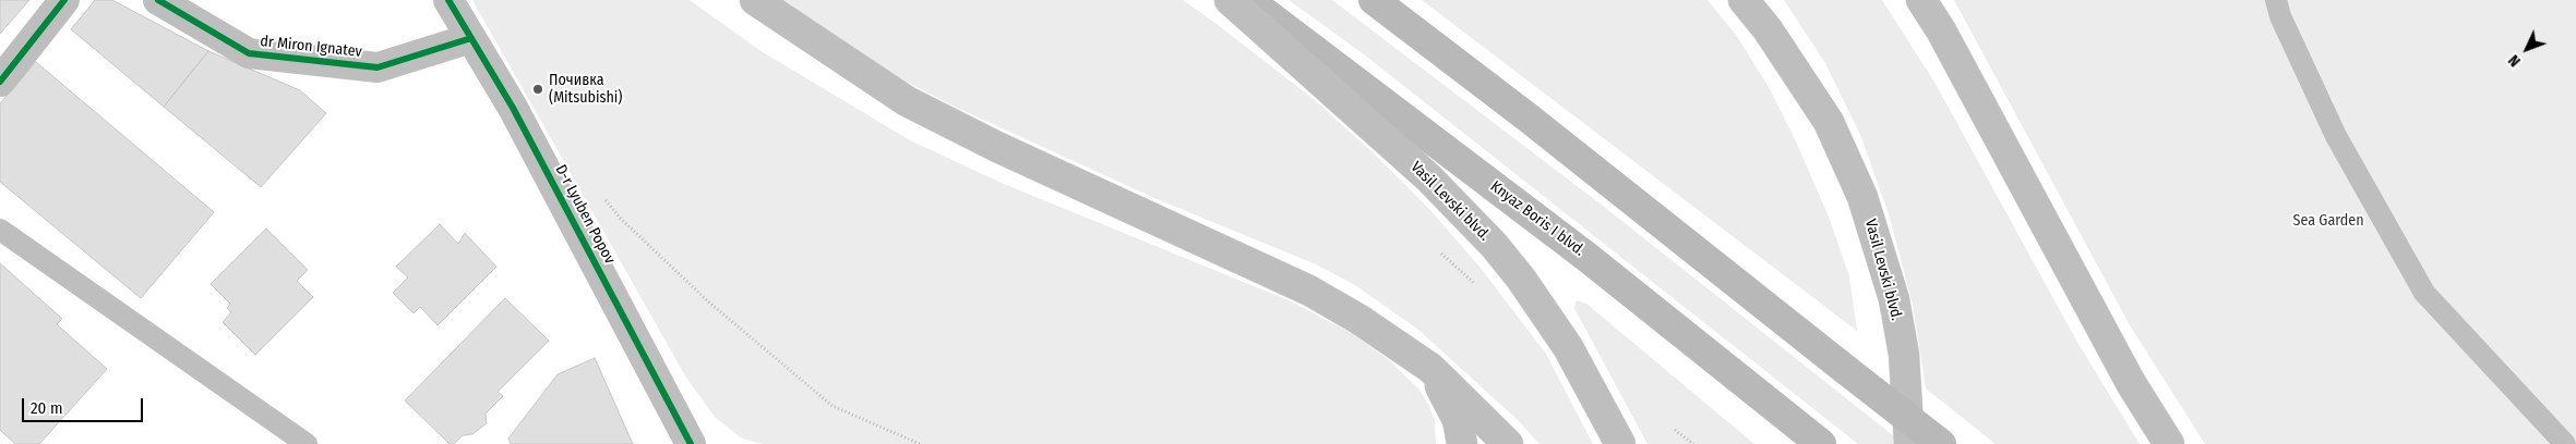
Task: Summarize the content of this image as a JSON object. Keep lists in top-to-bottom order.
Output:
{
  "streets": {
    "main road": [
      "dr Miron Ignatev",
      "Vasil Levski blvd.",
      "D-r Lyuben Popov",
      "Knyaz Boris I blvd."
    ]
  },
  "crossings": [
    ["dr Miron Ignatev", "D-r Lyuben Popov"]
  ],
  "parks": ["Sea Garden"],
  "places": ["Почивка (Mitsubishi)"],
  "scale_bar": "20 m",
  "north": "bottom left"
}
